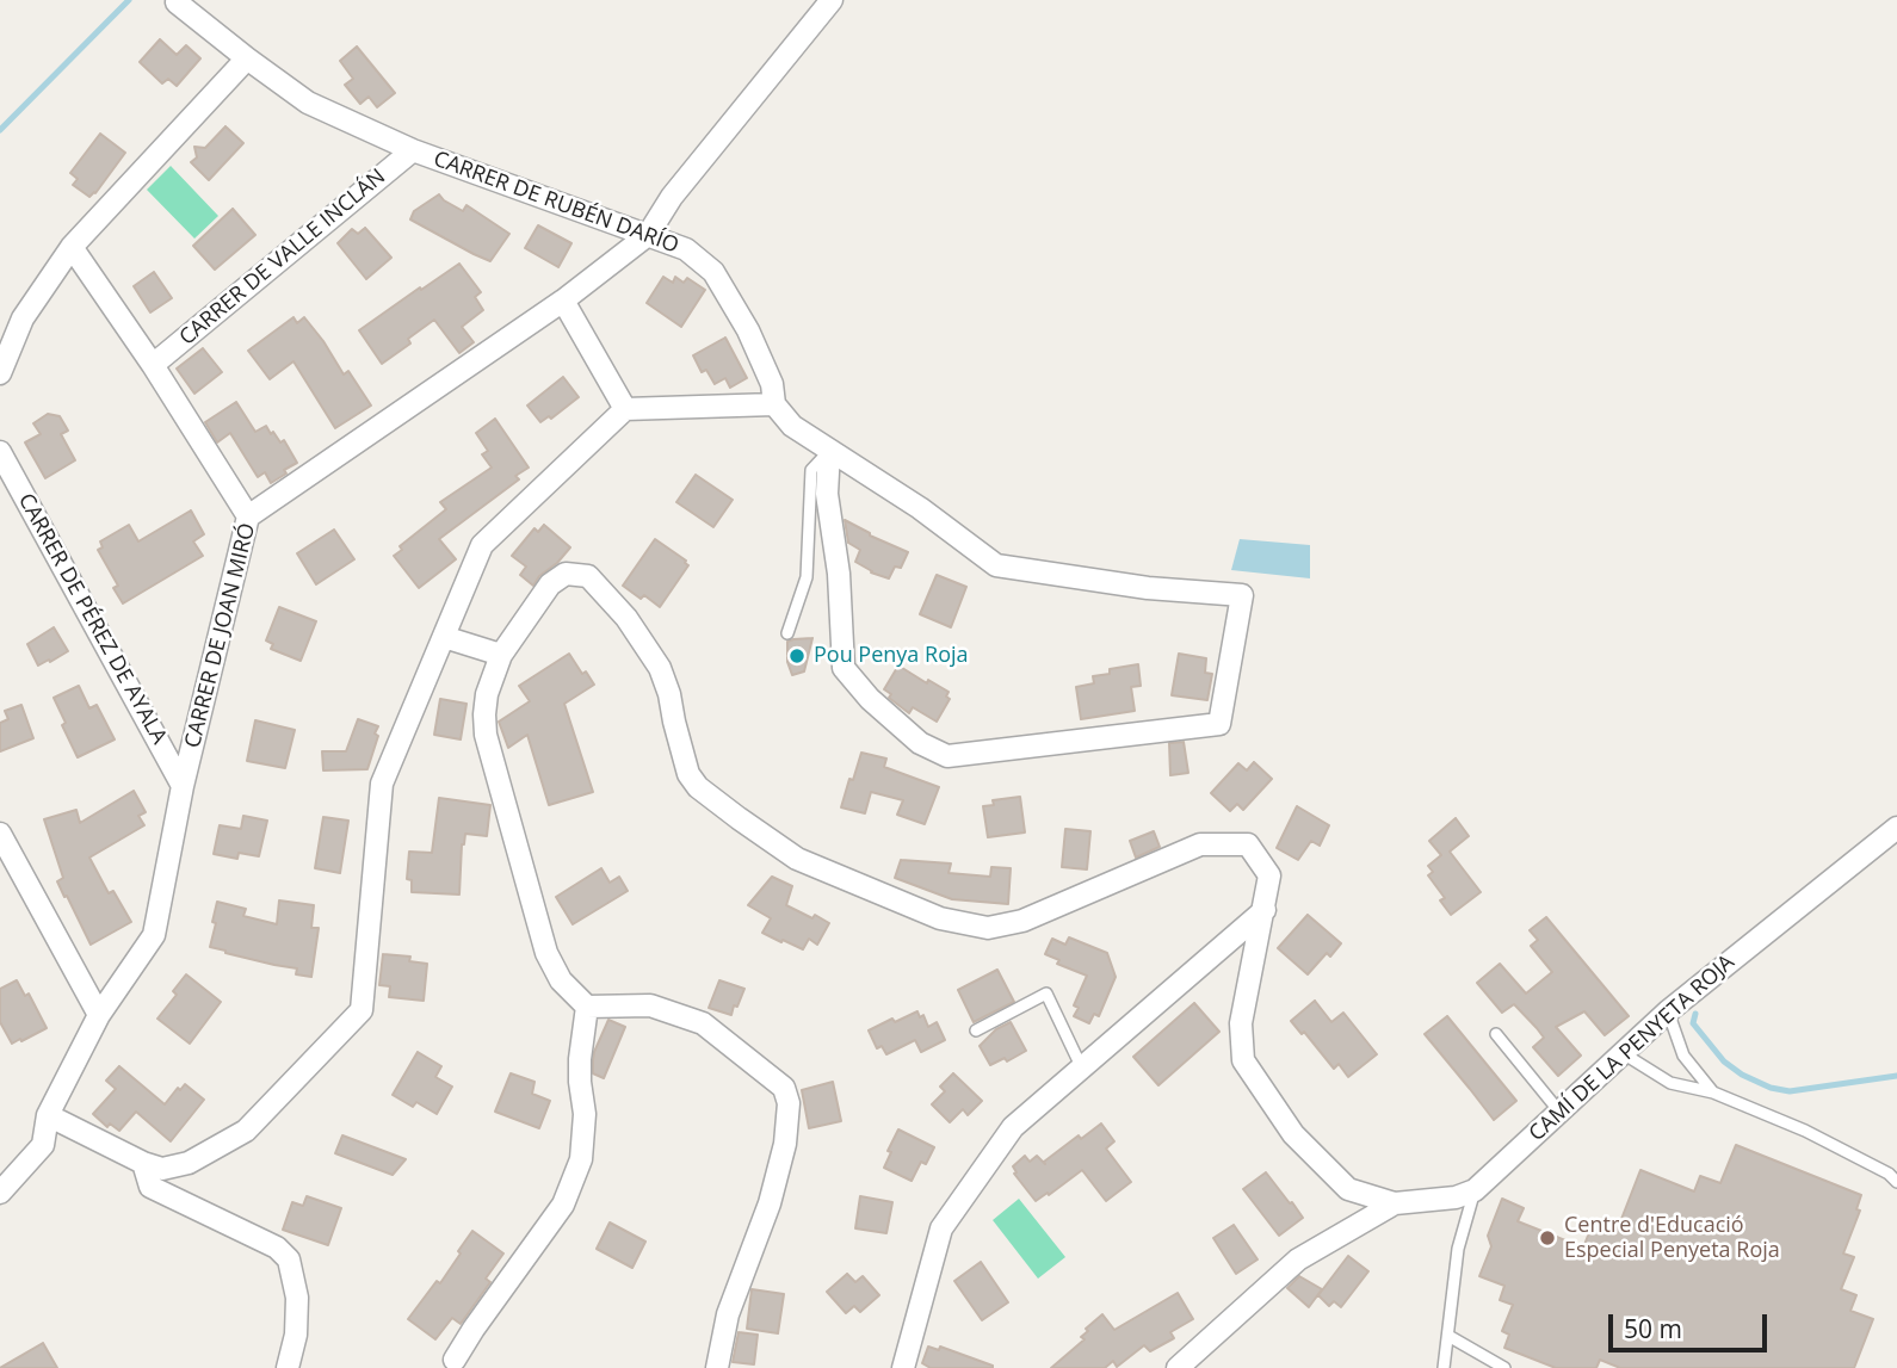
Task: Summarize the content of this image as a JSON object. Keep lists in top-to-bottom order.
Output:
{
  "streets": {
    "street": [
      "CARRER DE RUBÉN DARÍO",
      "CARRER DE VALLE INCLÁN",
      "CARRER DE PÉREZ DE AYALA",
      "CARRER DE JOAN MIRÓ",
      "CAMÍ DE LA PENYETA ROJA"
    ]
  },
  "crossings": [
    ["CARRER DE RUBÉN DARÍO", "CARRER DE VALLE INCLÁN"],
    ["CARRER DE RUBÉN DARÍO", "CARRER DE JOAN MIRÓ"],
    ["CARRER DE PÉREZ DE AYALA", "CARRER DE JOAN MIRÓ"]
  ],
  "places": ["Pou Penya Roja", "Centre d'Educació Especial Penyeta Roja"],
  "scale_bar": "50 m"
}
